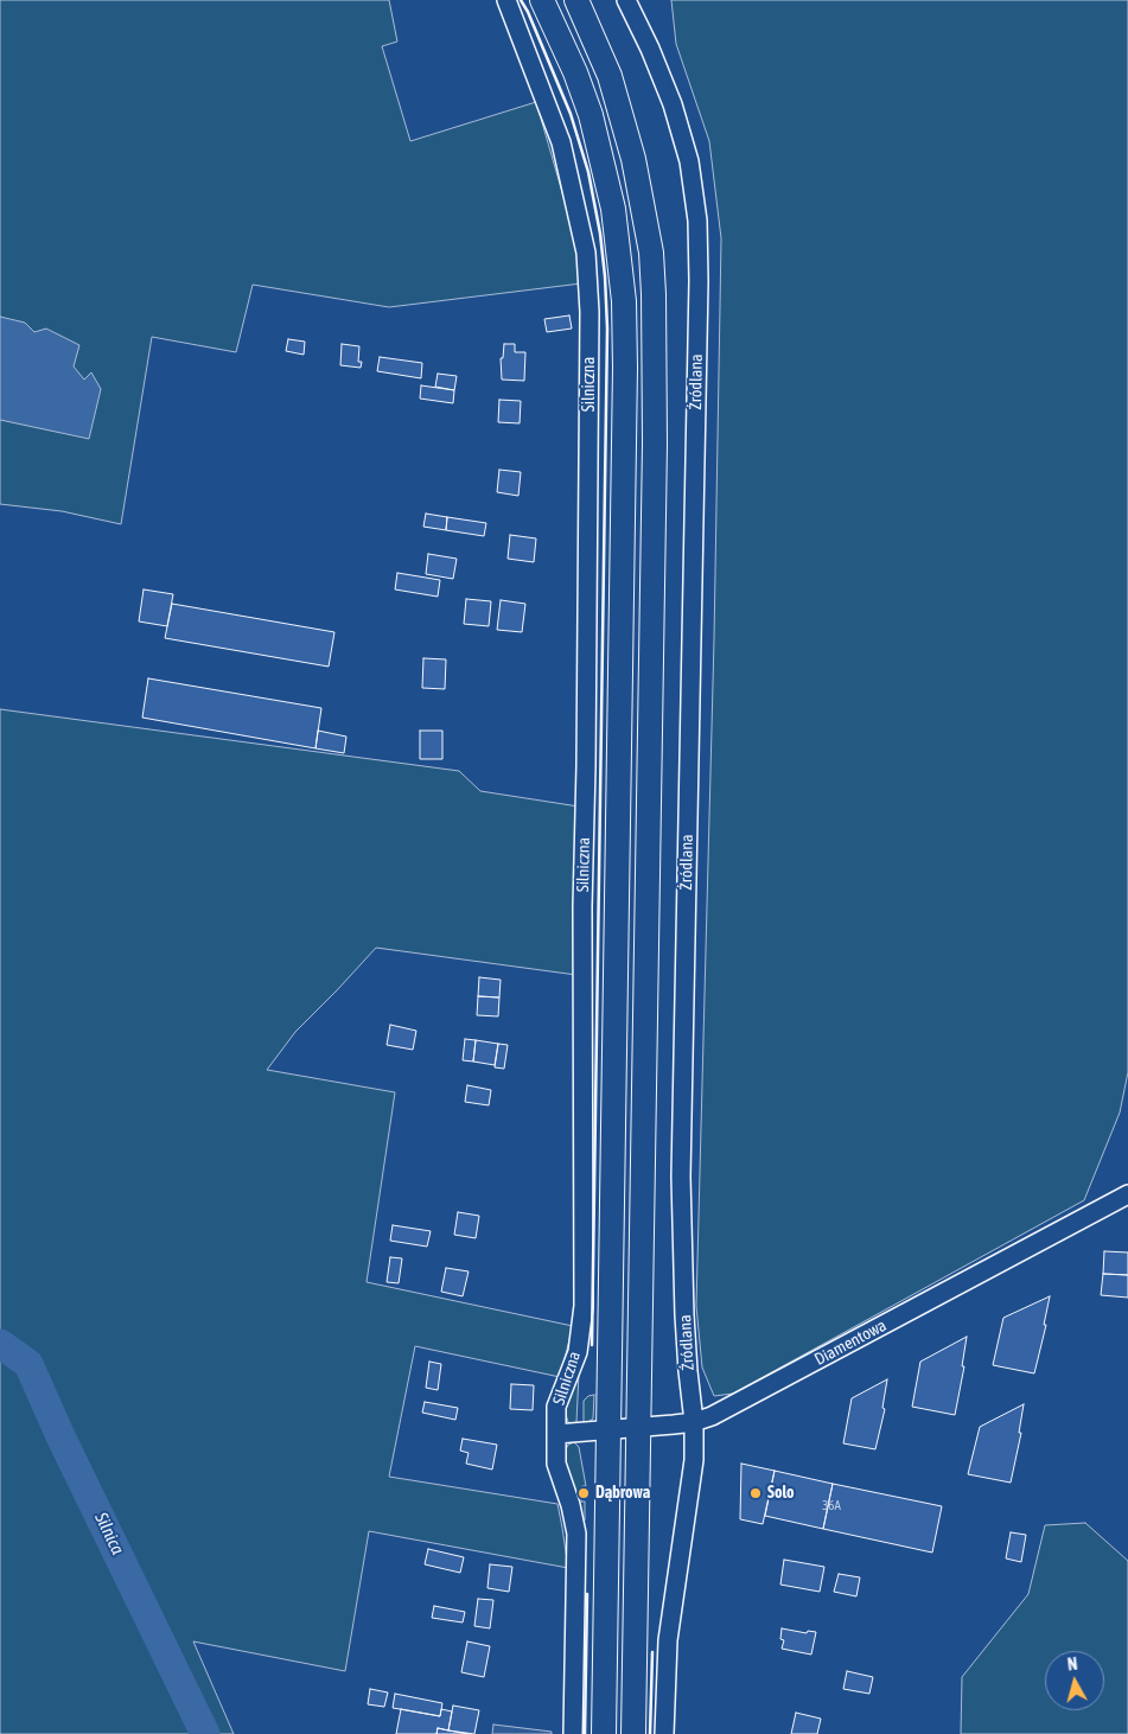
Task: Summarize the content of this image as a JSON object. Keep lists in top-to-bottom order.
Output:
{
  "streets": {
    "street": ["Źródlana", "Silniczna", "Diamentowa"]
  },
  "crossings": [
    ["Źródlana", "Diamentowa"],
    ["Silniczna", "Diamentowa"]
  ],
  "water": ["Silnica"],
  "places": ["Dąbrowa", "Solo"],
  "house_numbers": ["36A"],
  "north": "top"
}
